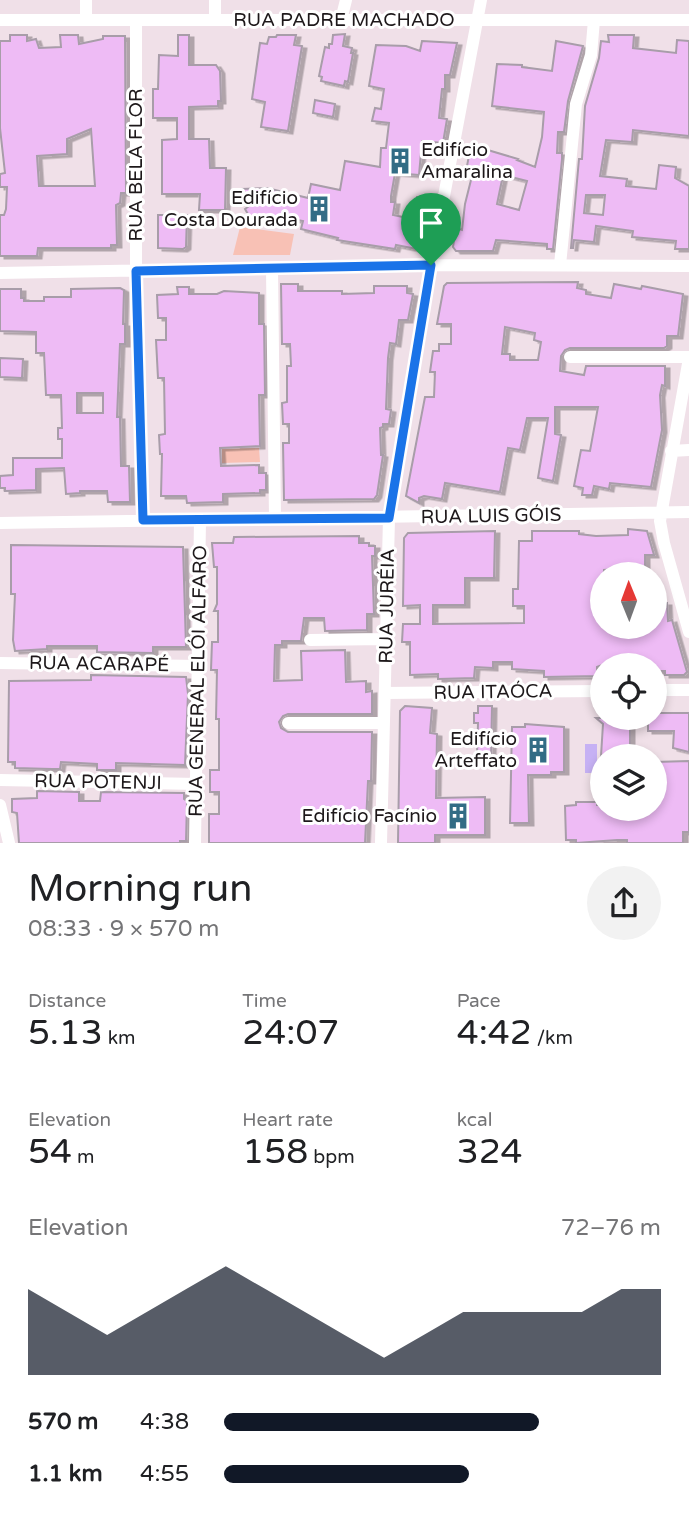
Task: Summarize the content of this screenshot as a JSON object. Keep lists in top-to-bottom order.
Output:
{
  "streets": {
    "street": [
      "RUA PADRE MACHADO",
      "RUA BELA FLOR",
      "RUA LUIS GÓIS",
      "RUA JURÉIA",
      "RUA ACARAPÉ",
      "RUA GENERAL ELÓI ALFARO",
      "RUA ITAÓCA",
      "RUA POTENJI"
    ]
  },
  "crossings": [
    ["RUA PADRE MACHADO", "RUA BELA FLOR"],
    ["RUA PADRE MACHADO", "RUA JURÉIA"],
    ["RUA BELA FLOR", "RUA LUIS GÓIS"],
    ["RUA LUIS GÓIS", "RUA JURÉIA"],
    ["RUA LUIS GÓIS", "RUA GENERAL ELÓI ALFARO"],
    ["RUA JURÉIA", "RUA ITAÓCA"],
    ["RUA ACARAPÉ", "RUA GENERAL ELÓI ALFARO"],
    ["RUA GENERAL ELÓI ALFARO", "RUA POTENJI"]
  ],
  "places": {
    "building": [
      "Edifício Amaralina",
      "Edifício Costa Dourada",
      "Edifício Arteffato",
      "Edifício Facínio"
    ]
  },
  "north": "top",
  "page": {
    "heading": ["Morning run", "08:33 · 9 × 570 m"],
    "stats": [
      ["Distance", "5.13 km"],
      ["Time", "24:07"],
      ["Pace", "4:42 /km"],
      ["Elevation", "54 m"],
      ["Heart rate", "158 bpm"],
      ["kcal", "324"]
    ],
    "chart": ["Elevation", "72–76 m"],
    "list": [
      {
        "name": "570 m",
        "note": "4:38"
      },
      {
        "name": "1.1 km",
        "note": "4:55"
      }
    ]
  }
}
